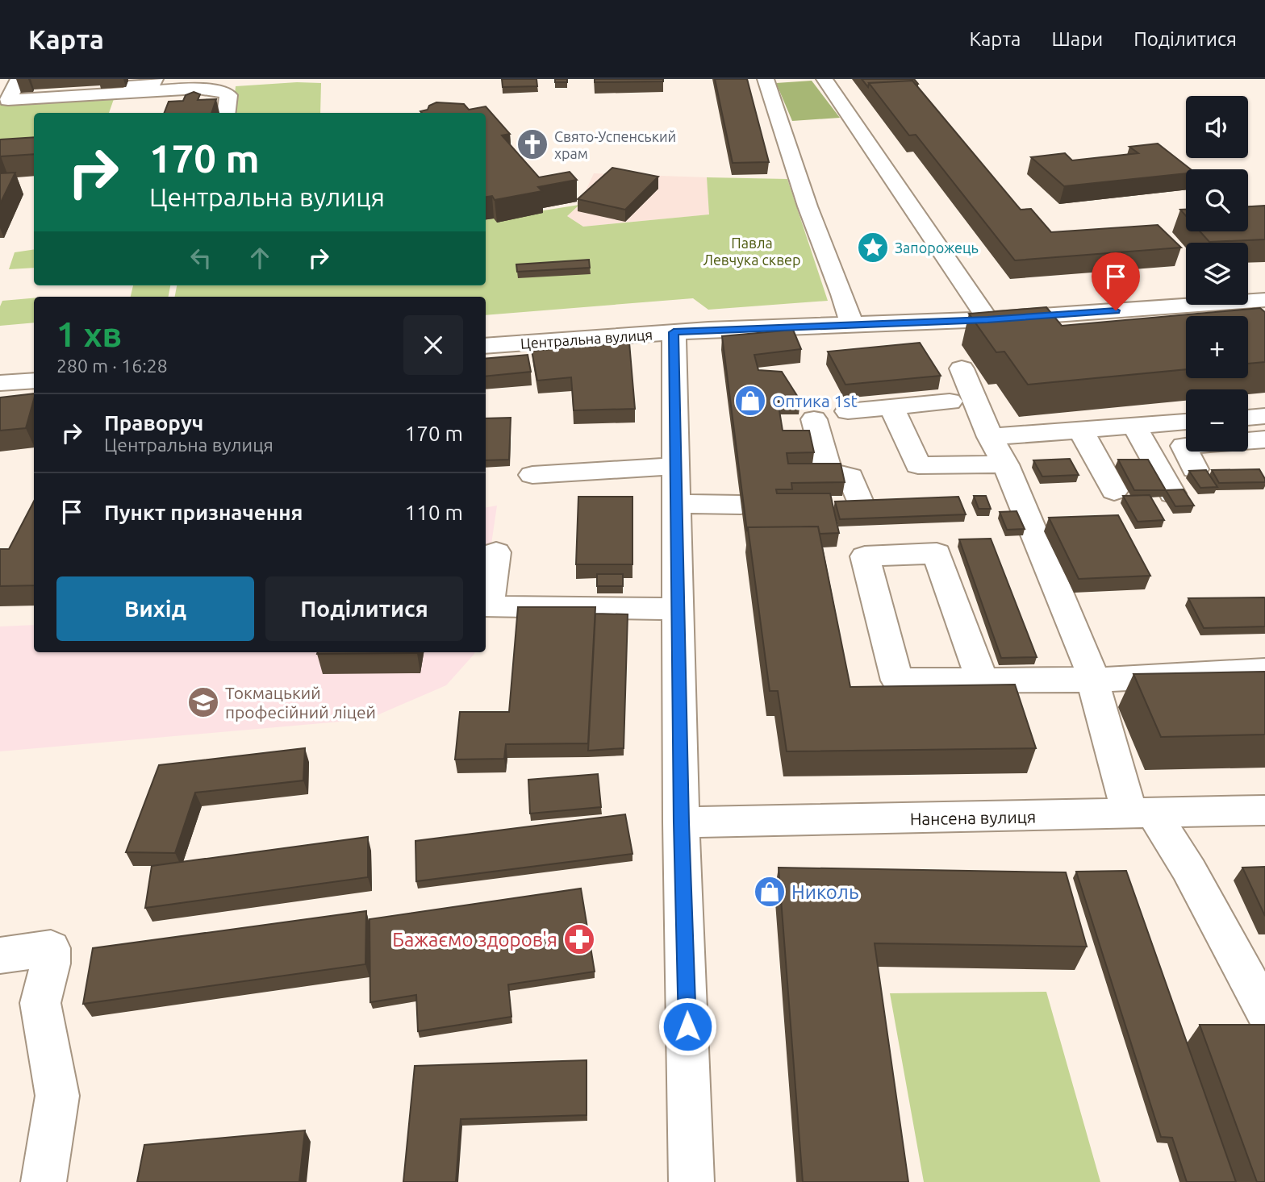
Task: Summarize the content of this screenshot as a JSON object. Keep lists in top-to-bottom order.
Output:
{
  "streets": {
    "street": ["Центральна вулиця", "Нансена вулиця"]
  },
  "parks": ["Павла Левчука сквер"],
  "places": {
    "church": ["Свято-Успенський храм"],
    "place": ["Запорожець"],
    "shop": ["Оптика 1st", "Николь"],
    "school or university": ["Токмацький професійний ліцей"],
    "pharmacy": ["Бажаємо здоров'я"]
  },
  "page": {
    "header": "Карта",
    "nav": ["Карта", "Шари", "Поділитися"],
    "map_buttons": ["+", "−"],
    "turn": ["170 m", "Центральна вулиця"],
    "heading": ["1 хв", "280 m · 16:28"],
    "list": [
      {
        "name": "Праворуч",
        "note": "Центральна вулиця",
        "value": "170 m"
      },
      {
        "name": "Пункт призначення",
        "value": "110 m"
      }
    ],
    "buttons": ["Вихід", "Поділитися"]
  }
}
